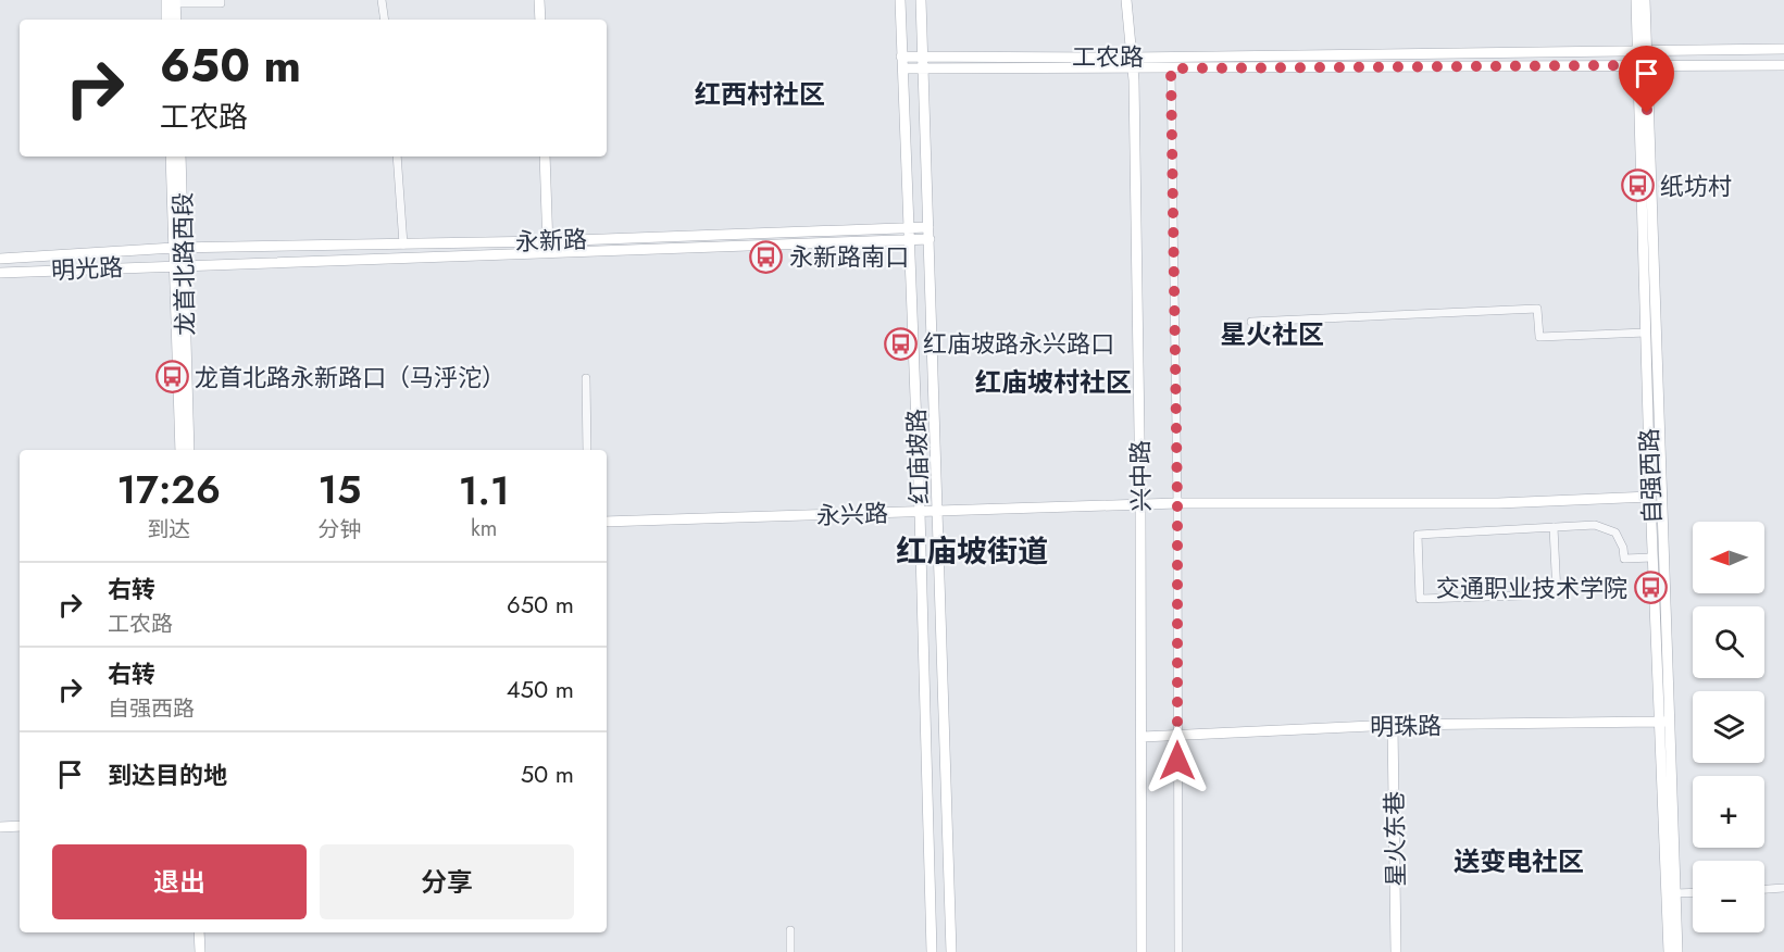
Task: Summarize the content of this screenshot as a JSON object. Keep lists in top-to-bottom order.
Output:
{
  "streets": {
    "main road": [
      "工农路",
      "永新路",
      "龙首北路西段",
      "明光路",
      "红庙坡路",
      "兴中路",
      "自强西路",
      "永兴路",
      "明珠路",
      "星火东巷"
    ]
  },
  "crossings": [
    ["工农路", "红庙坡路"],
    ["工农路", "兴中路"],
    ["工农路", "自强西路"],
    ["永新路", "龙首北路西段"],
    ["永新路", "明光路"],
    ["永新路", "红庙坡路"],
    ["龙首北路西段", "明光路"],
    ["红庙坡路", "永兴路"],
    ["兴中路", "永兴路"],
    ["兴中路", "明珠路"],
    ["自强西路", "永兴路"],
    ["自强西路", "明珠路"],
    ["明珠路", "星火东巷"]
  ],
  "districts": [
    "红西村社区",
    "星火社区",
    "红庙坡村社区",
    "红庙坡街道",
    "送变电社区"
  ],
  "places": {
    "bus stop": [
      "纸坊村",
      "永新路南口",
      "红庙坡路永兴路口",
      "龙首北路永新路口（马泘沱）",
      "交通职业技术学院"
    ]
  },
  "north": "left",
  "page": {
    "turn": ["650 m", "工农路"],
    "eta": [
      "17:26",
      "到达",
      "15",
      "分钟",
      "1.1",
      "km"
    ],
    "map_buttons": ["+", "−"],
    "list": [
      {
        "name": "右转",
        "note": "工农路",
        "value": "650 m"
      },
      {
        "name": "右转",
        "note": "自强西路",
        "value": "450 m"
      },
      {
        "name": "到达目的地",
        "value": "50 m"
      }
    ],
    "buttons": ["退出", "分享"]
  }
}
